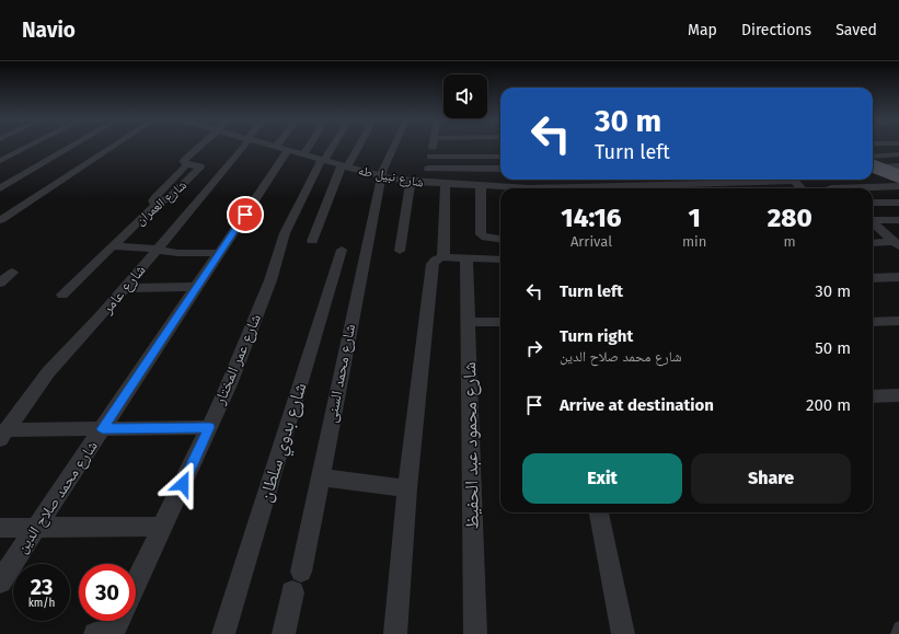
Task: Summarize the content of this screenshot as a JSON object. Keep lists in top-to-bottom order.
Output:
{
  "streets": {
    "street": [
      "شارع نبيل طه",
      "شارع العمران",
      "شارع عامر",
      "شارع عمر المختار",
      "شارع محمد السنى",
      "شارع بدوي سلطان",
      "شارع محمود عبد الحفيظ",
      "شارع محمد صلاح الدين"
    ]
  },
  "crossings": [
    ["شارع نبيل طه", "شارع عمر المختار"],
    ["شارع نبيل طه", "شارع محمد السنى"],
    ["شارع نبيل طه", "شارع محمد صلاح الدين"]
  ],
  "page": {
    "header": "Navio",
    "nav": ["Map", "Directions", "Saved"],
    "turn": ["30 m", "Turn left"],
    "eta": [
      "14:16",
      "Arrival",
      "1",
      "min",
      "280",
      "m"
    ],
    "list": [
      {
        "name": "Turn left",
        "value": "30 m"
      },
      {
        "name": "Turn right",
        "note": "شارع محمد صلاح الدين",
        "value": "50 m"
      },
      {
        "name": "Arrive at destination",
        "value": "200 m"
      }
    ],
    "buttons": ["Exit", "Share"],
    "speed": "23 km/h",
    "limit": "30"
  }
}
